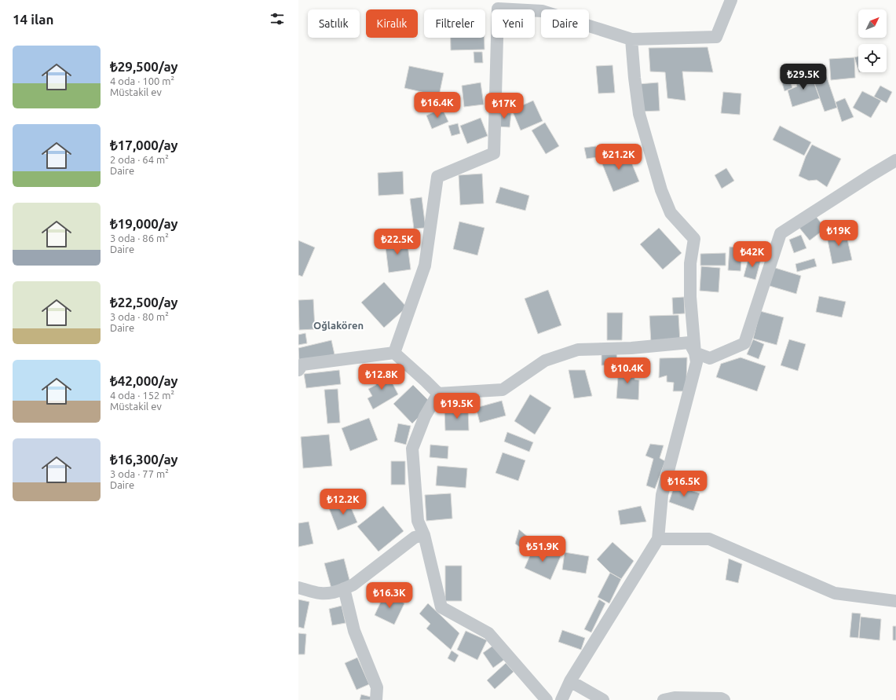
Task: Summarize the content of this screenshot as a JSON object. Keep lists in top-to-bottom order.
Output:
{
  "districts": ["Oğlakören"],
  "north": "top right",
  "page": {
    "heading": "14 ilan",
    "chip": [
      "Satılık",
      "Kiralık",
      "Filtreler",
      "Yeni",
      "Daire"
    ],
    "list": [
      {
        "name": "₺29,500/ay",
        "note": "4 oda · 100 m² · Müstakil ev"
      },
      {
        "name": "₺17,000/ay",
        "note": "2 oda · 64 m² · Daire"
      },
      {
        "name": "₺19,000/ay",
        "note": "3 oda · 86 m² · Daire"
      },
      {
        "name": "₺22,500/ay",
        "note": "3 oda · 80 m² · Daire"
      },
      {
        "name": "₺42,000/ay",
        "note": "4 oda · 152 m² · Müstakil ev"
      },
      {
        "name": "₺16,300/ay",
        "note": "3 oda · 77 m² · Daire"
      }
    ],
    "price": [
      "₺29.5K",
      "₺16.4K",
      "₺17K",
      "₺21.2K",
      "₺19K",
      "₺22.5K",
      "₺42K",
      "₺10.4K",
      "₺12.8K",
      "₺19.5K",
      "₺16.5K",
      "₺12.2K",
      "₺51.9K",
      "₺16.3K"
    ]
  }
}
